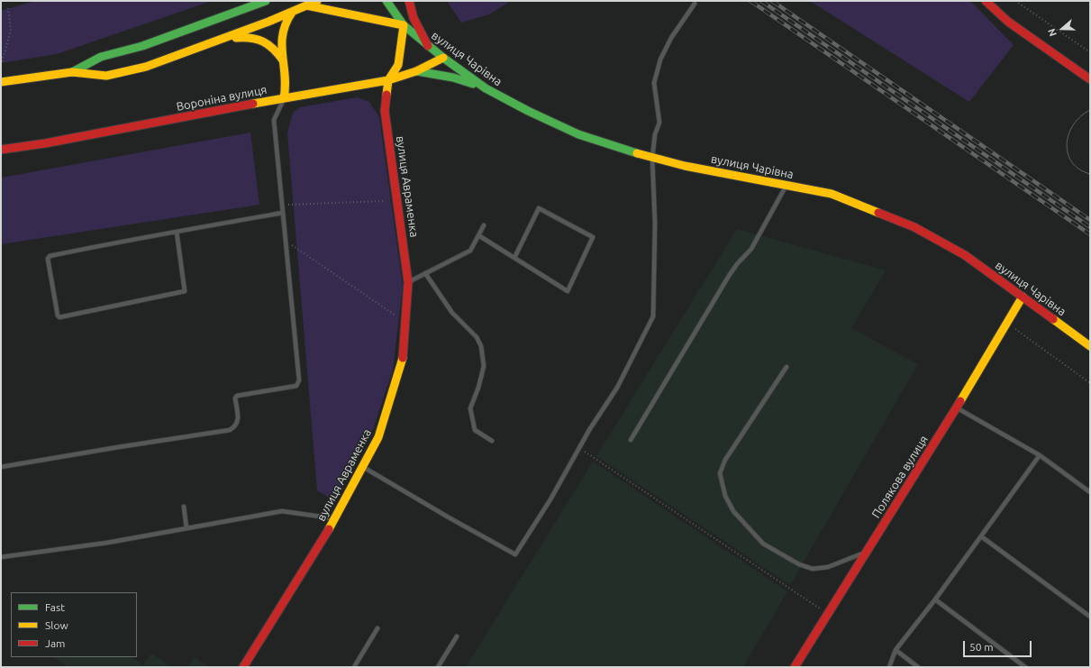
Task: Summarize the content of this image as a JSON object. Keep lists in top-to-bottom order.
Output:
{
  "streets": {
    "main road": [
      "вулиця Чарівна",
      "Вороніна вулиця",
      "вулиця Авраменка",
      "Полякова вулиця"
    ]
  },
  "crossings": [
    ["вулиця Чарівна", "Вороніна вулиця"],
    ["вулиця Чарівна", "Полякова вулиця"],
    ["Вороніна вулиця", "вулиця Авраменка"]
  ],
  "legend": ["Fast", "Slow", "Jam"],
  "scale_bar": "50 m",
  "north": "left"
}
